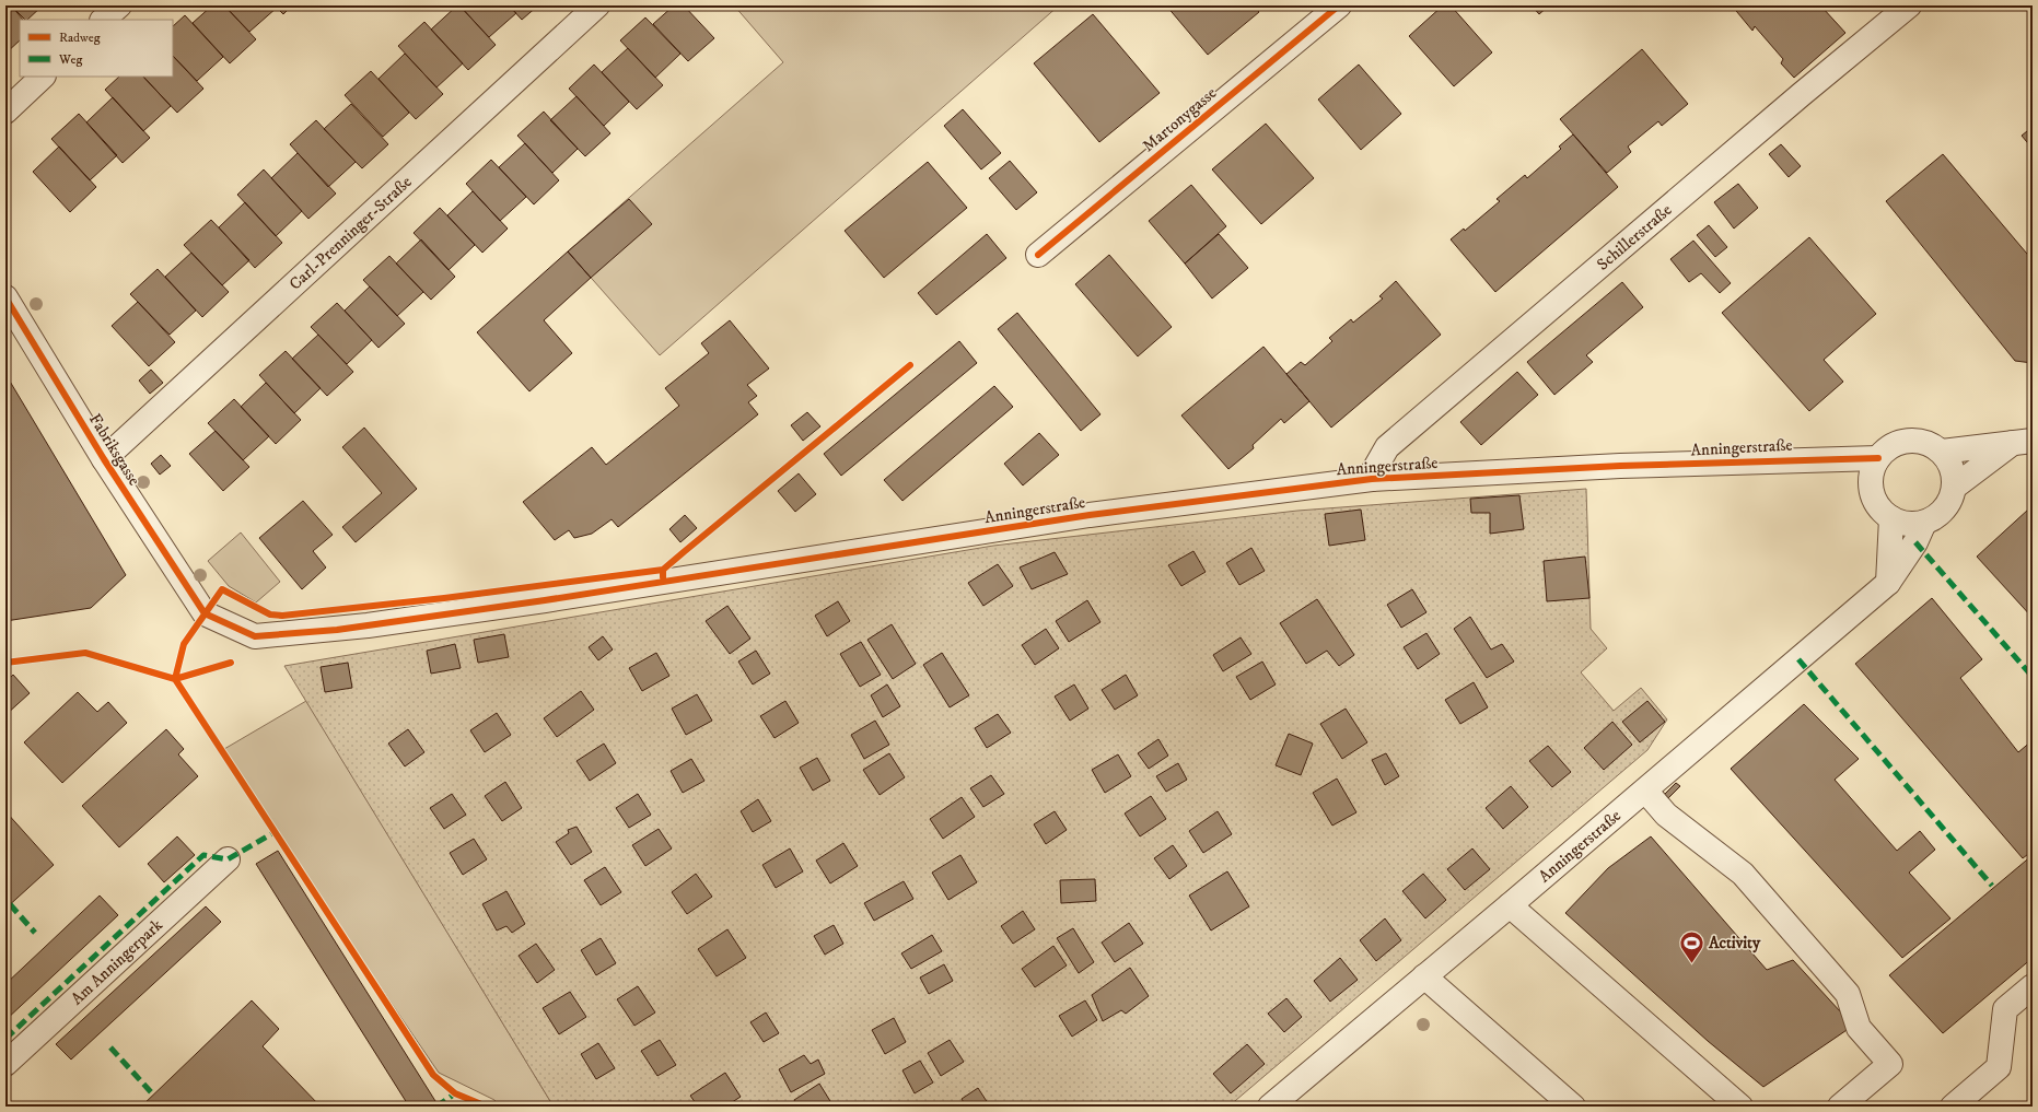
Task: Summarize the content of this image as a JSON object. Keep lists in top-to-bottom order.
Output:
{
  "streets": {
    "street": [
      "Martonygasse",
      "Carl-Prenninger-Straße",
      "Schillerstraße",
      "Anningerstraße",
      "Fabriksgasse",
      "Am Anningerpark"
    ]
  },
  "crossings": [
    ["Carl-Prenninger-Straße", "Fabriksgasse"],
    ["Schillerstraße", "Anningerstraße"],
    ["Anningerstraße", "Fabriksgasse"]
  ],
  "places": {
    "sports": ["Activity"]
  },
  "legend": ["Radweg", "Weg"]
}
